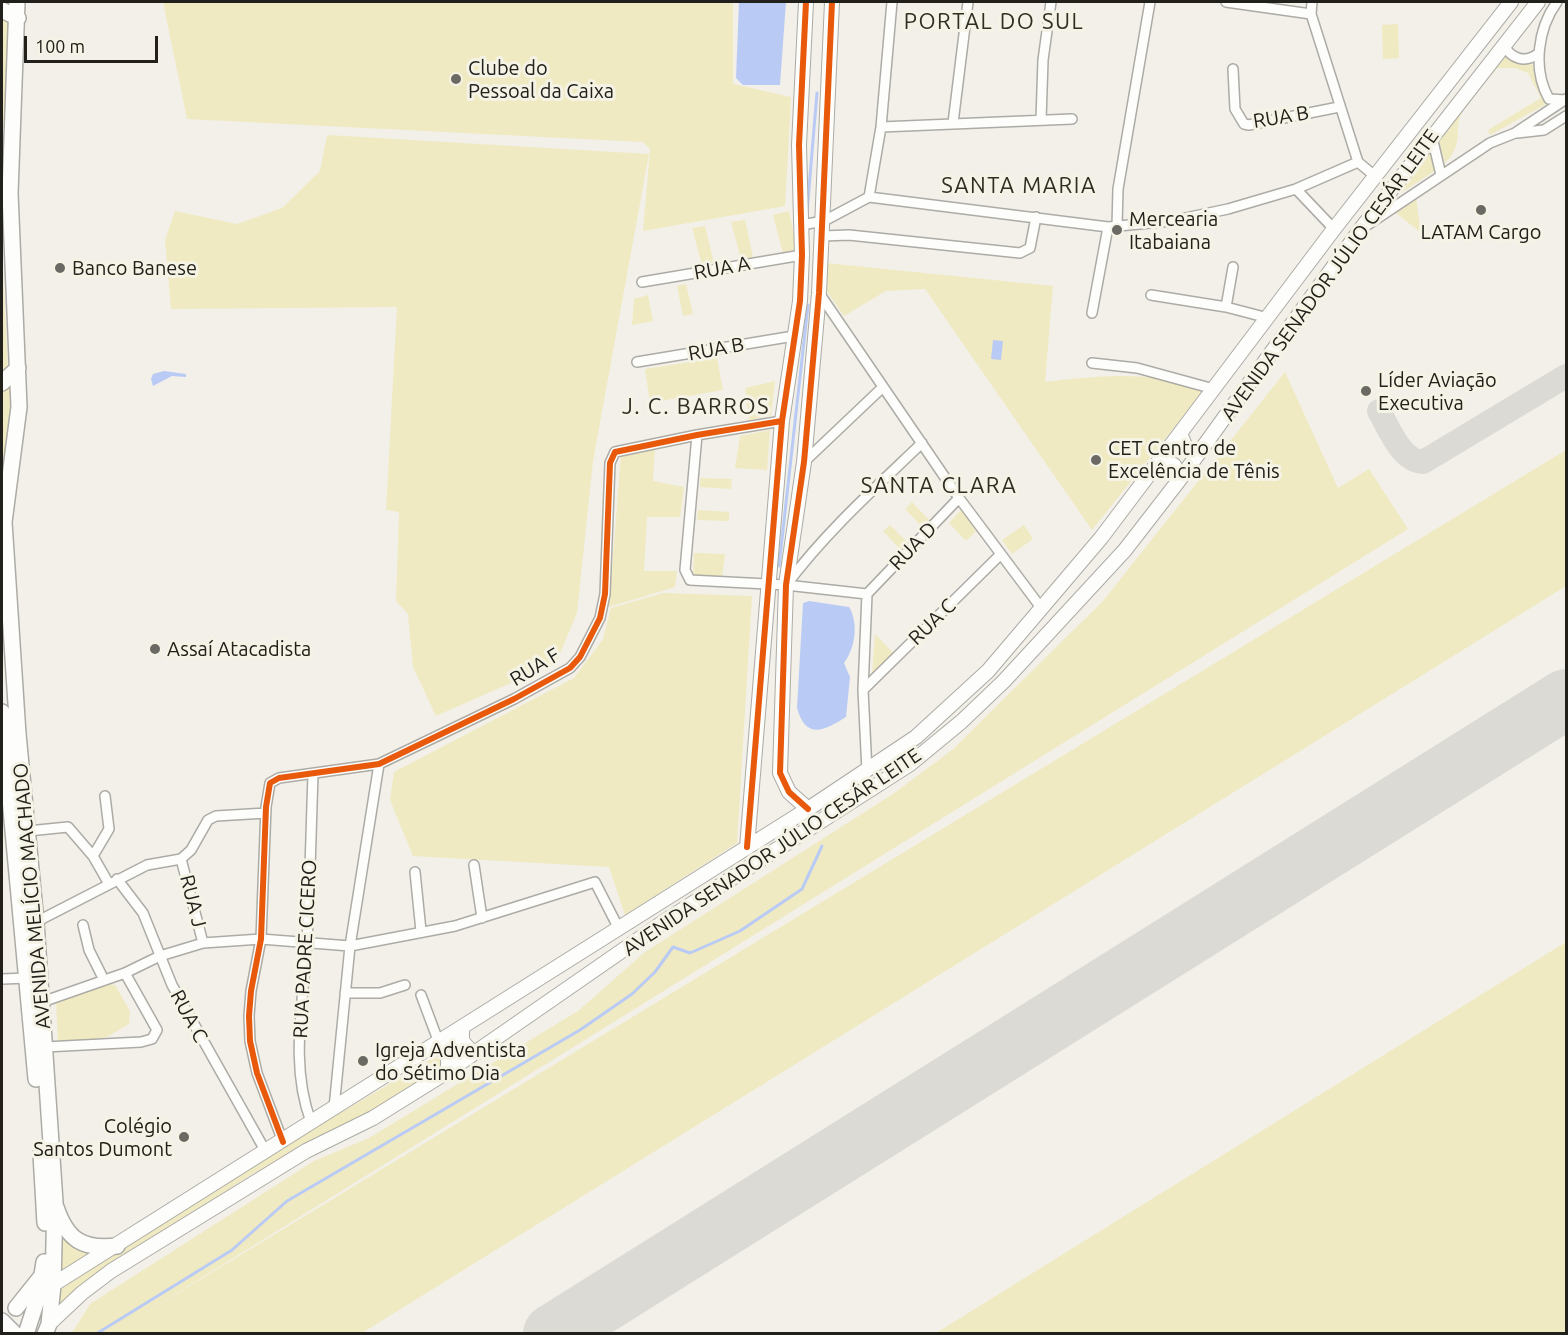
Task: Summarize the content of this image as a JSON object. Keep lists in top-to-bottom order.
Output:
{
  "streets": {
    "main road": ["AVENIDA SENADOR JÚLIO CESÁR LEITE", "AVENIDA MELÍCIO MACHADO"],
    "street": [
      "RUA B",
      "RUA A",
      "RUA D",
      "RUA C",
      "RUA F",
      "RUA J",
      "RUA PADRE CICERO"
    ]
  },
  "crossings": [
    ["AVENIDA SENADOR JÚLIO CESÁR LEITE", "RUA C"],
    ["AVENIDA SENADOR JÚLIO CESÁR LEITE", "AVENIDA MELÍCIO MACHADO"],
    ["AVENIDA SENADOR JÚLIO CESÁR LEITE", "RUA PADRE CICERO"],
    ["RUA C", "AVENIDA MELÍCIO MACHADO"],
    ["RUA F", "RUA PADRE CICERO"]
  ],
  "districts": [
    "PORTAL DO SUL",
    "SANTA MARIA",
    "J. C. BARROS",
    "SANTA CLARA"
  ],
  "places": [
    "Clube do Pessoal da Caixa",
    "LATAM Cargo",
    "Mercearia Itabaiana",
    "Banco Banese",
    "Líder Aviação Executiva",
    "CET Centro de Excelência de Tênis",
    "Assaí Atacadista",
    "Igreja Adventista do Sétimo Dia",
    "Colégio Santos Dumont"
  ],
  "scale_bar": "100 m"
}
